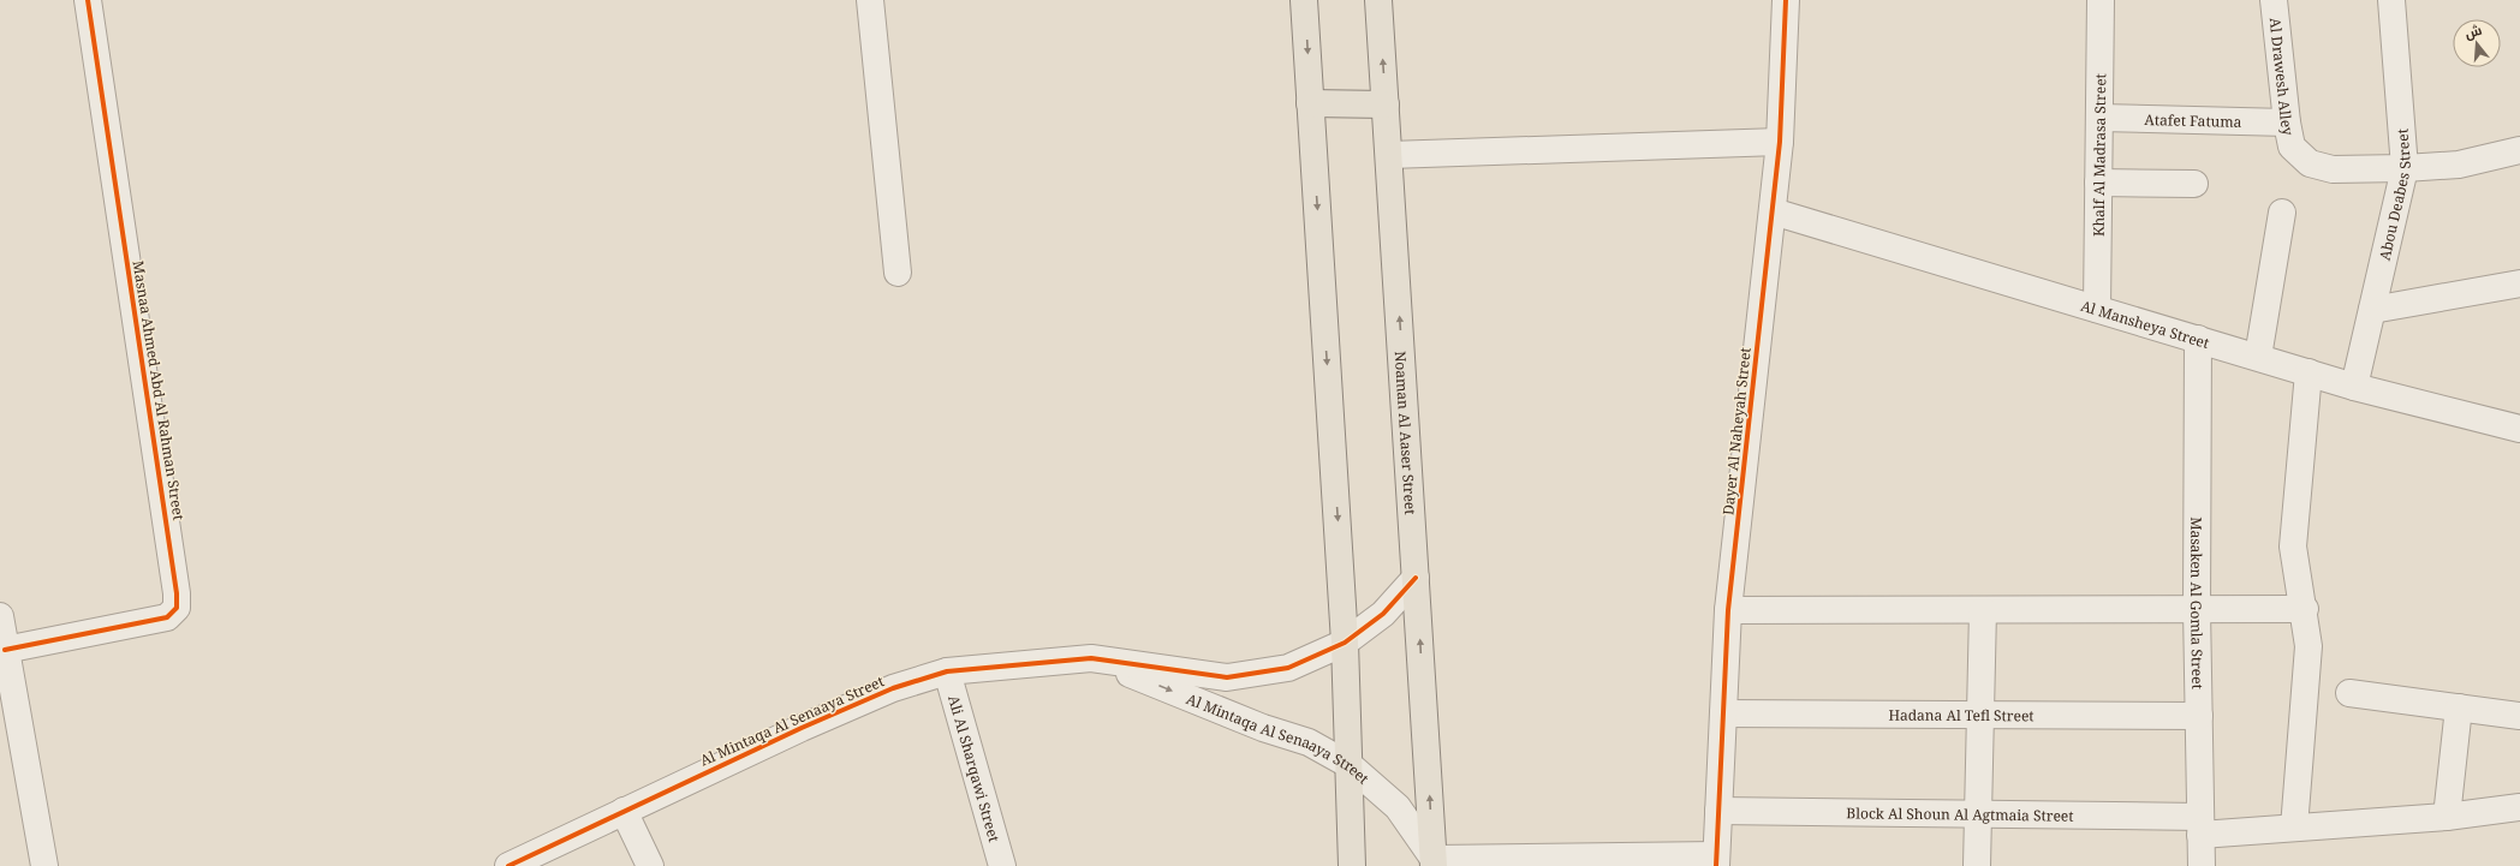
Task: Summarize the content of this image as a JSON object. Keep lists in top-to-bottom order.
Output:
{
  "streets": {
    "main road": ["Noaman Al Aaser Street"],
    "street": [
      "Al Drawesh Alley",
      "Atafet Fatuma",
      "Khalf Al Madrasa Street",
      "Abou Deabes Street",
      "Al Mansheya Street",
      "Masnaa Ahmed Abd Al Rahman Street",
      "Dayer Al Naheyah Street",
      "Masaken Al Gomla Street",
      "Hadana Al Tefl Street",
      "Al Mintaqa Al Senaaya Street",
      "Ali Al Sharqawi Street",
      "Block Al Shoun Al Agtmaia Street"
    ]
  },
  "crossings": [
    ["Al Drawesh Alley", "Atafet Fatuma"],
    ["Al Drawesh Alley", "Abou Deabes Street"],
    ["Atafet Fatuma", "Khalf Al Madrasa Street"],
    ["Khalf Al Madrasa Street", "Al Mansheya Street"],
    ["Abou Deabes Street", "Al Mansheya Street"],
    ["Al Mansheya Street", "Dayer Al Naheyah Street"],
    ["Al Mansheya Street", "Masaken Al Gomla Street"],
    ["Dayer Al Naheyah Street", "Hadana Al Tefl Street"],
    ["Dayer Al Naheyah Street", "Block Al Shoun Al Agtmaia Street"],
    ["Noaman Al Aaser Street", "Al Mintaqa Al Senaaya Street"],
    ["Masaken Al Gomla Street", "Hadana Al Tefl Street"],
    ["Masaken Al Gomla Street", "Block Al Shoun Al Agtmaia Street"],
    ["Al Mintaqa Al Senaaya Street", "Ali Al Sharqawi Street"]
  ],
  "north": "top"
}
